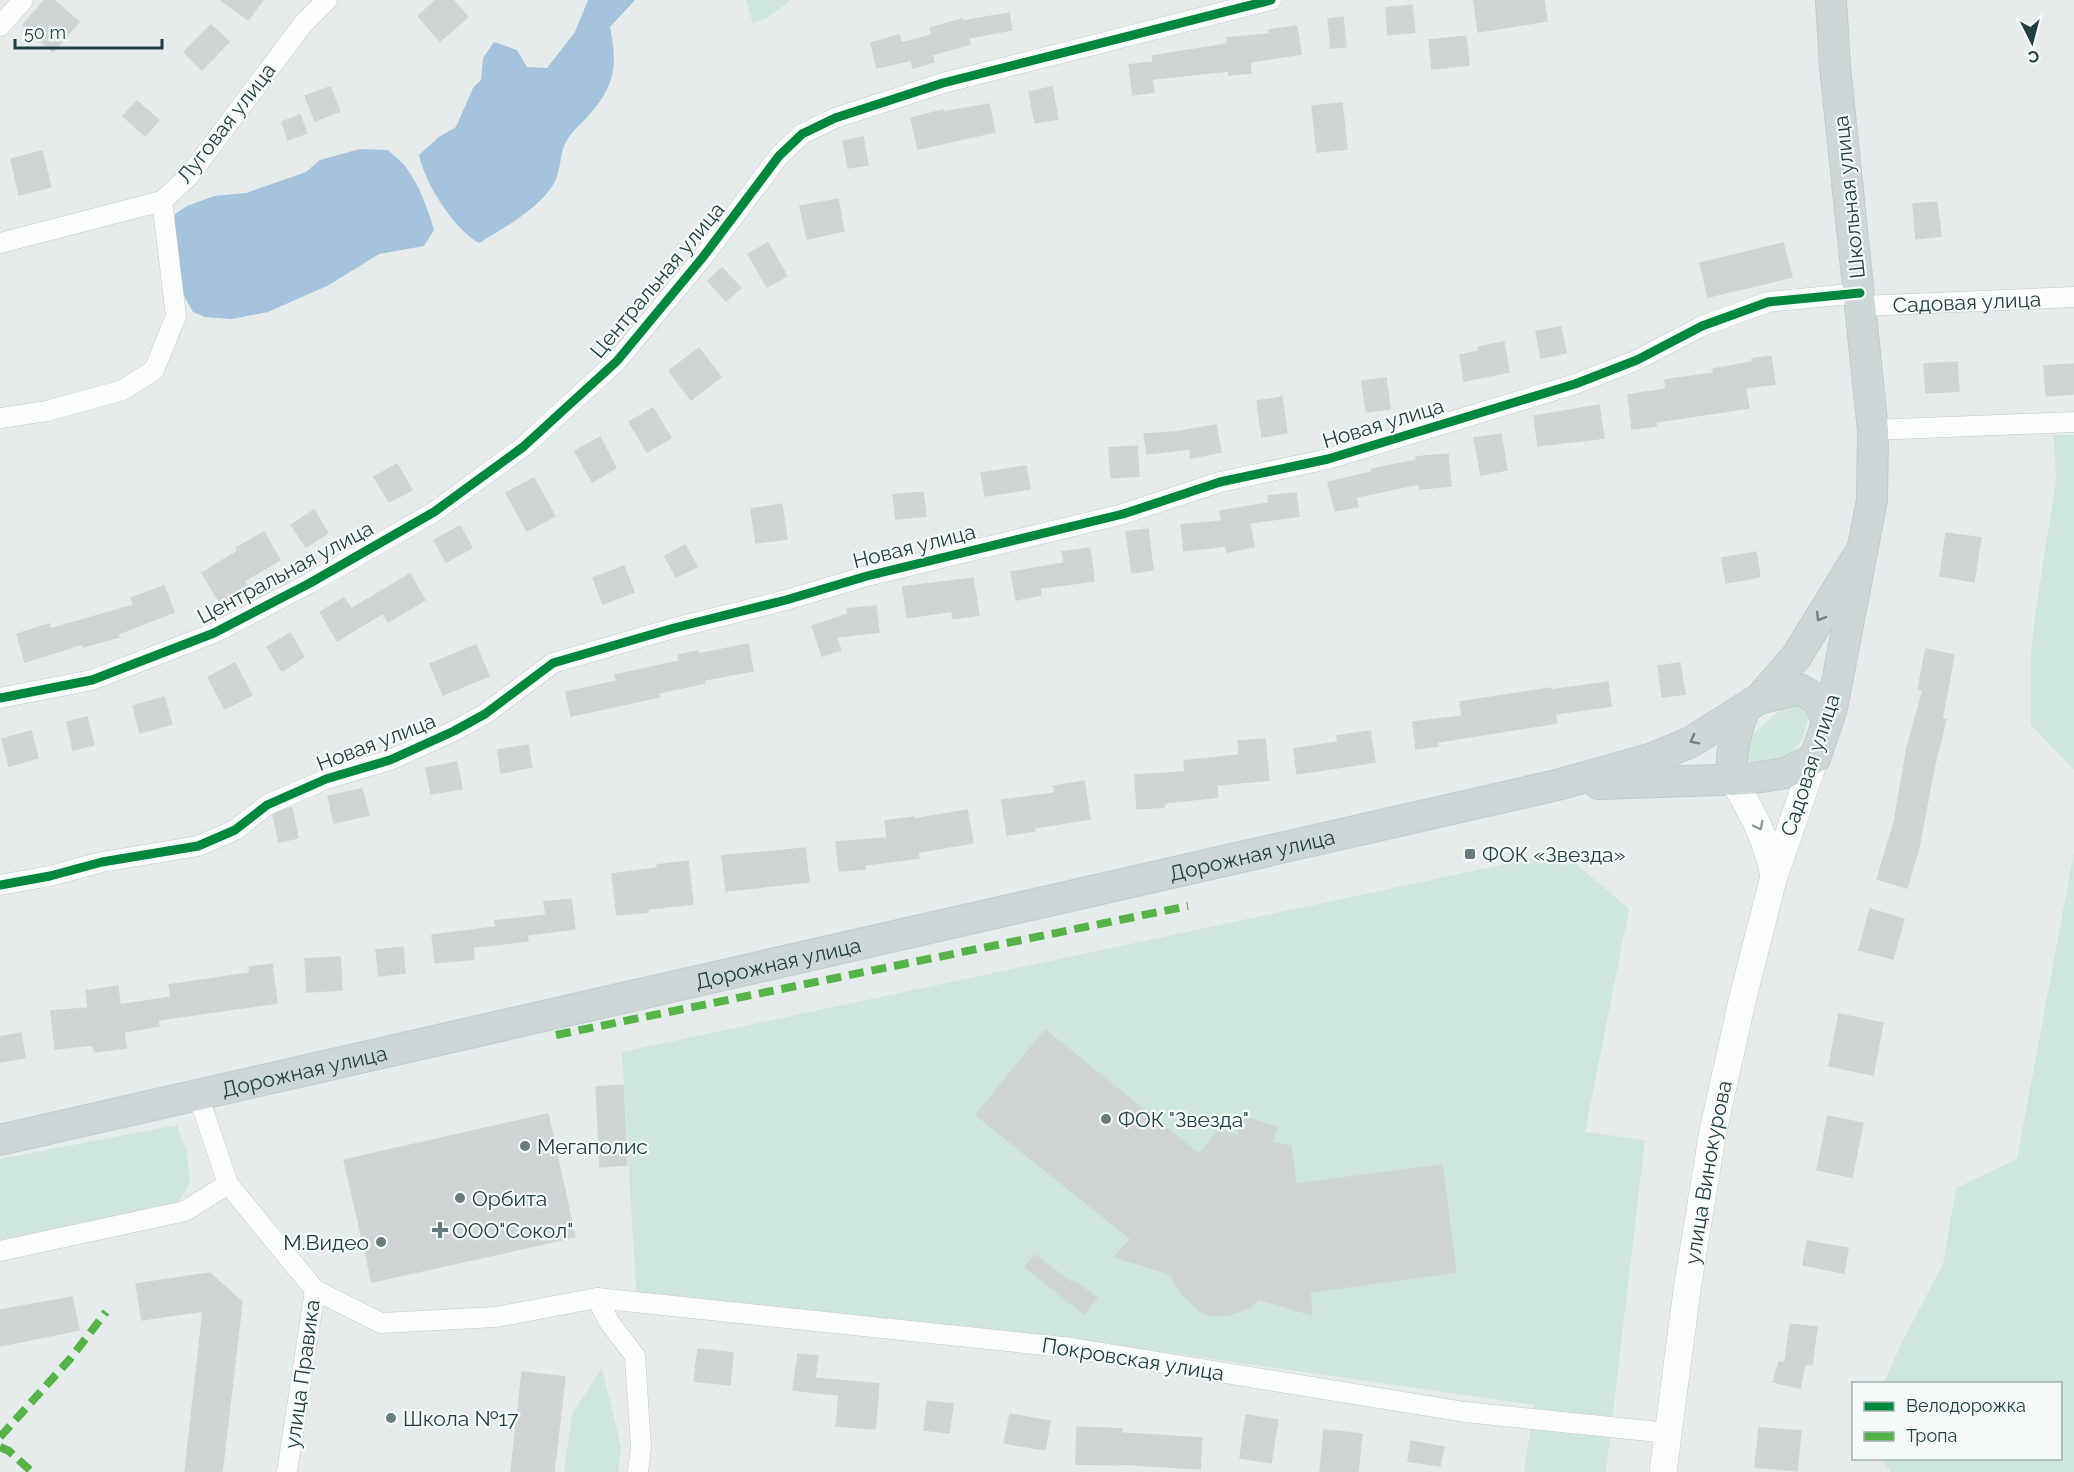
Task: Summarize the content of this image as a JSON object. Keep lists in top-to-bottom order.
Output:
{
  "streets": {
    "main road": [
      "Школьная улица",
      "Садовая улица",
      "Дорожная улица",
      "улица Винокурова"
    ],
    "street": [
      "Луговая улица",
      "Центральная улица",
      "Новая улица",
      "Покровская улица",
      "улица Правика"
    ]
  },
  "crossings": [
    ["Школьная улица", "Садовая улица"],
    ["Школьная улица", "Новая улица"],
    ["Садовая улица", "Новая улица"],
    ["Садовая улица", "улица Винокурова"],
    ["Дорожная улица", "улица Правика"],
    ["улица Винокурова", "Покровская улица"],
    ["Покровская улица", "улица Правика"]
  ],
  "places": {
    "transit": ["ФОК «Звезда»"],
    "other": [
      "ФОК \"Звезда\"",
      "Мегаполис",
      "Орбита",
      "М.Видео",
      "Школа №17"
    ],
    "health": ["ООО\"Сокол\""]
  },
  "legend": ["Велодорожка", "Тропа"],
  "scale_bar": "50 m",
  "north": "bottom"
}
